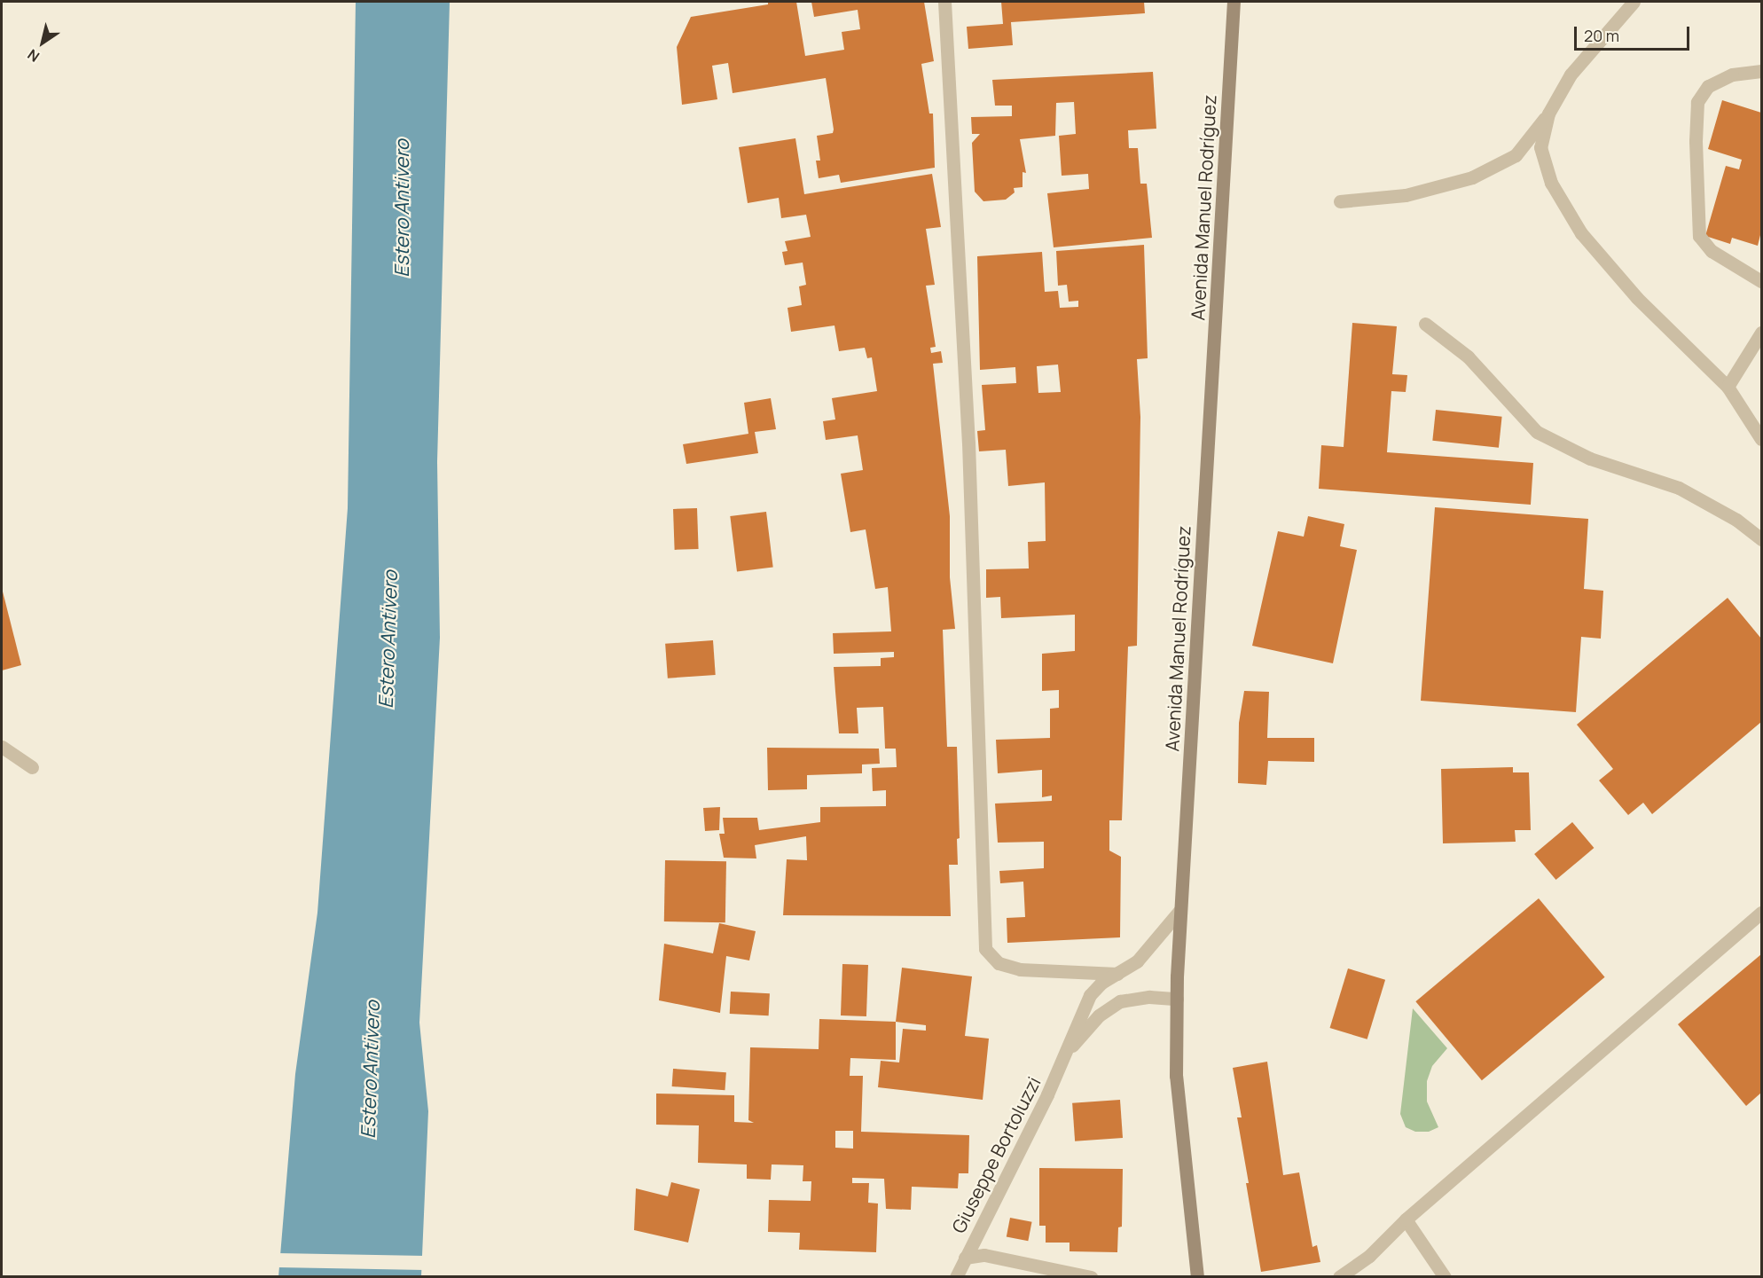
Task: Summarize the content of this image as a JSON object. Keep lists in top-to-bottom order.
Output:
{
  "streets": {
    "main road": ["Avenida Manuel Rodríguez"],
    "street": ["Giuseppe Bortoluzzi"]
  },
  "water": ["Estero Antivero"],
  "scale_bar": "20 m",
  "north": "bottom left"
}
